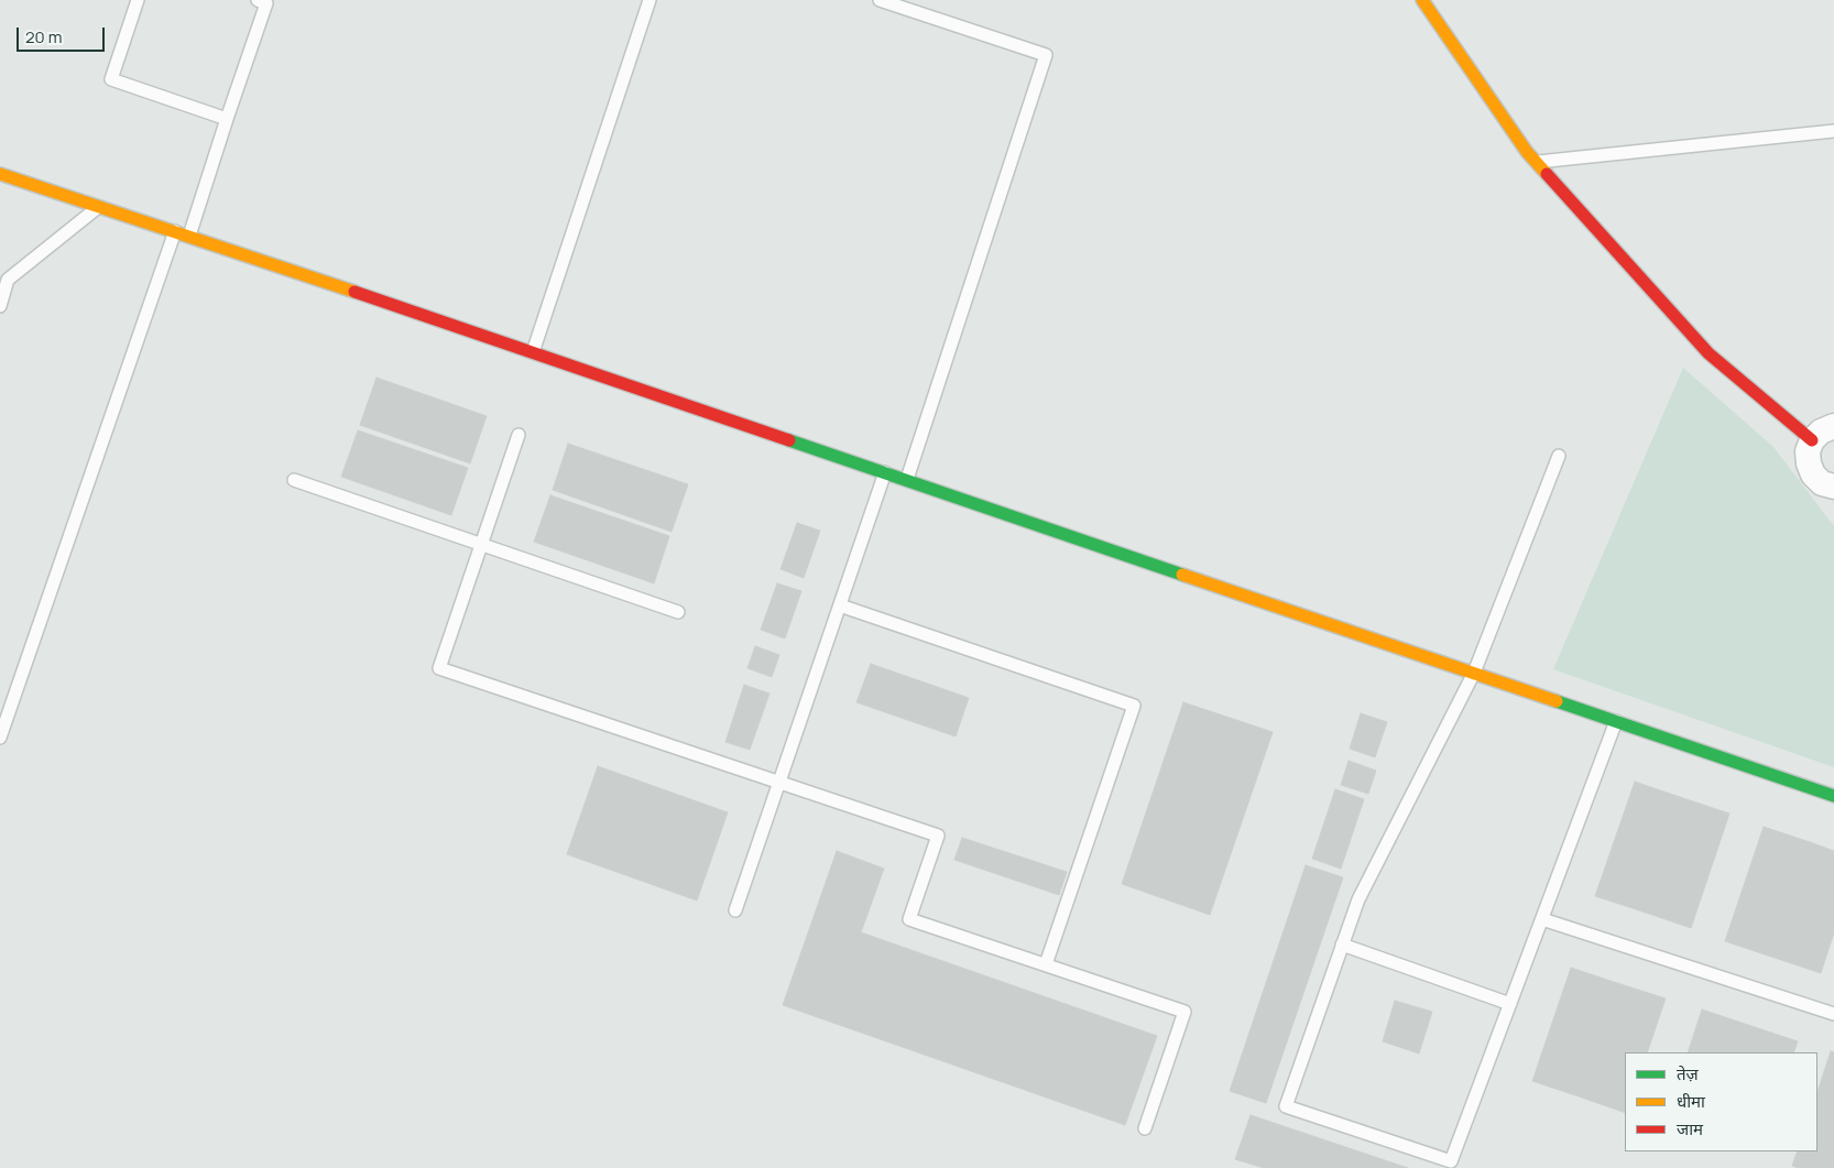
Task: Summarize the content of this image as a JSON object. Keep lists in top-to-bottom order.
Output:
{
  "legend": ["तेज़", "धीमा", "जाम"],
  "scale_bar": "20 m"
}
